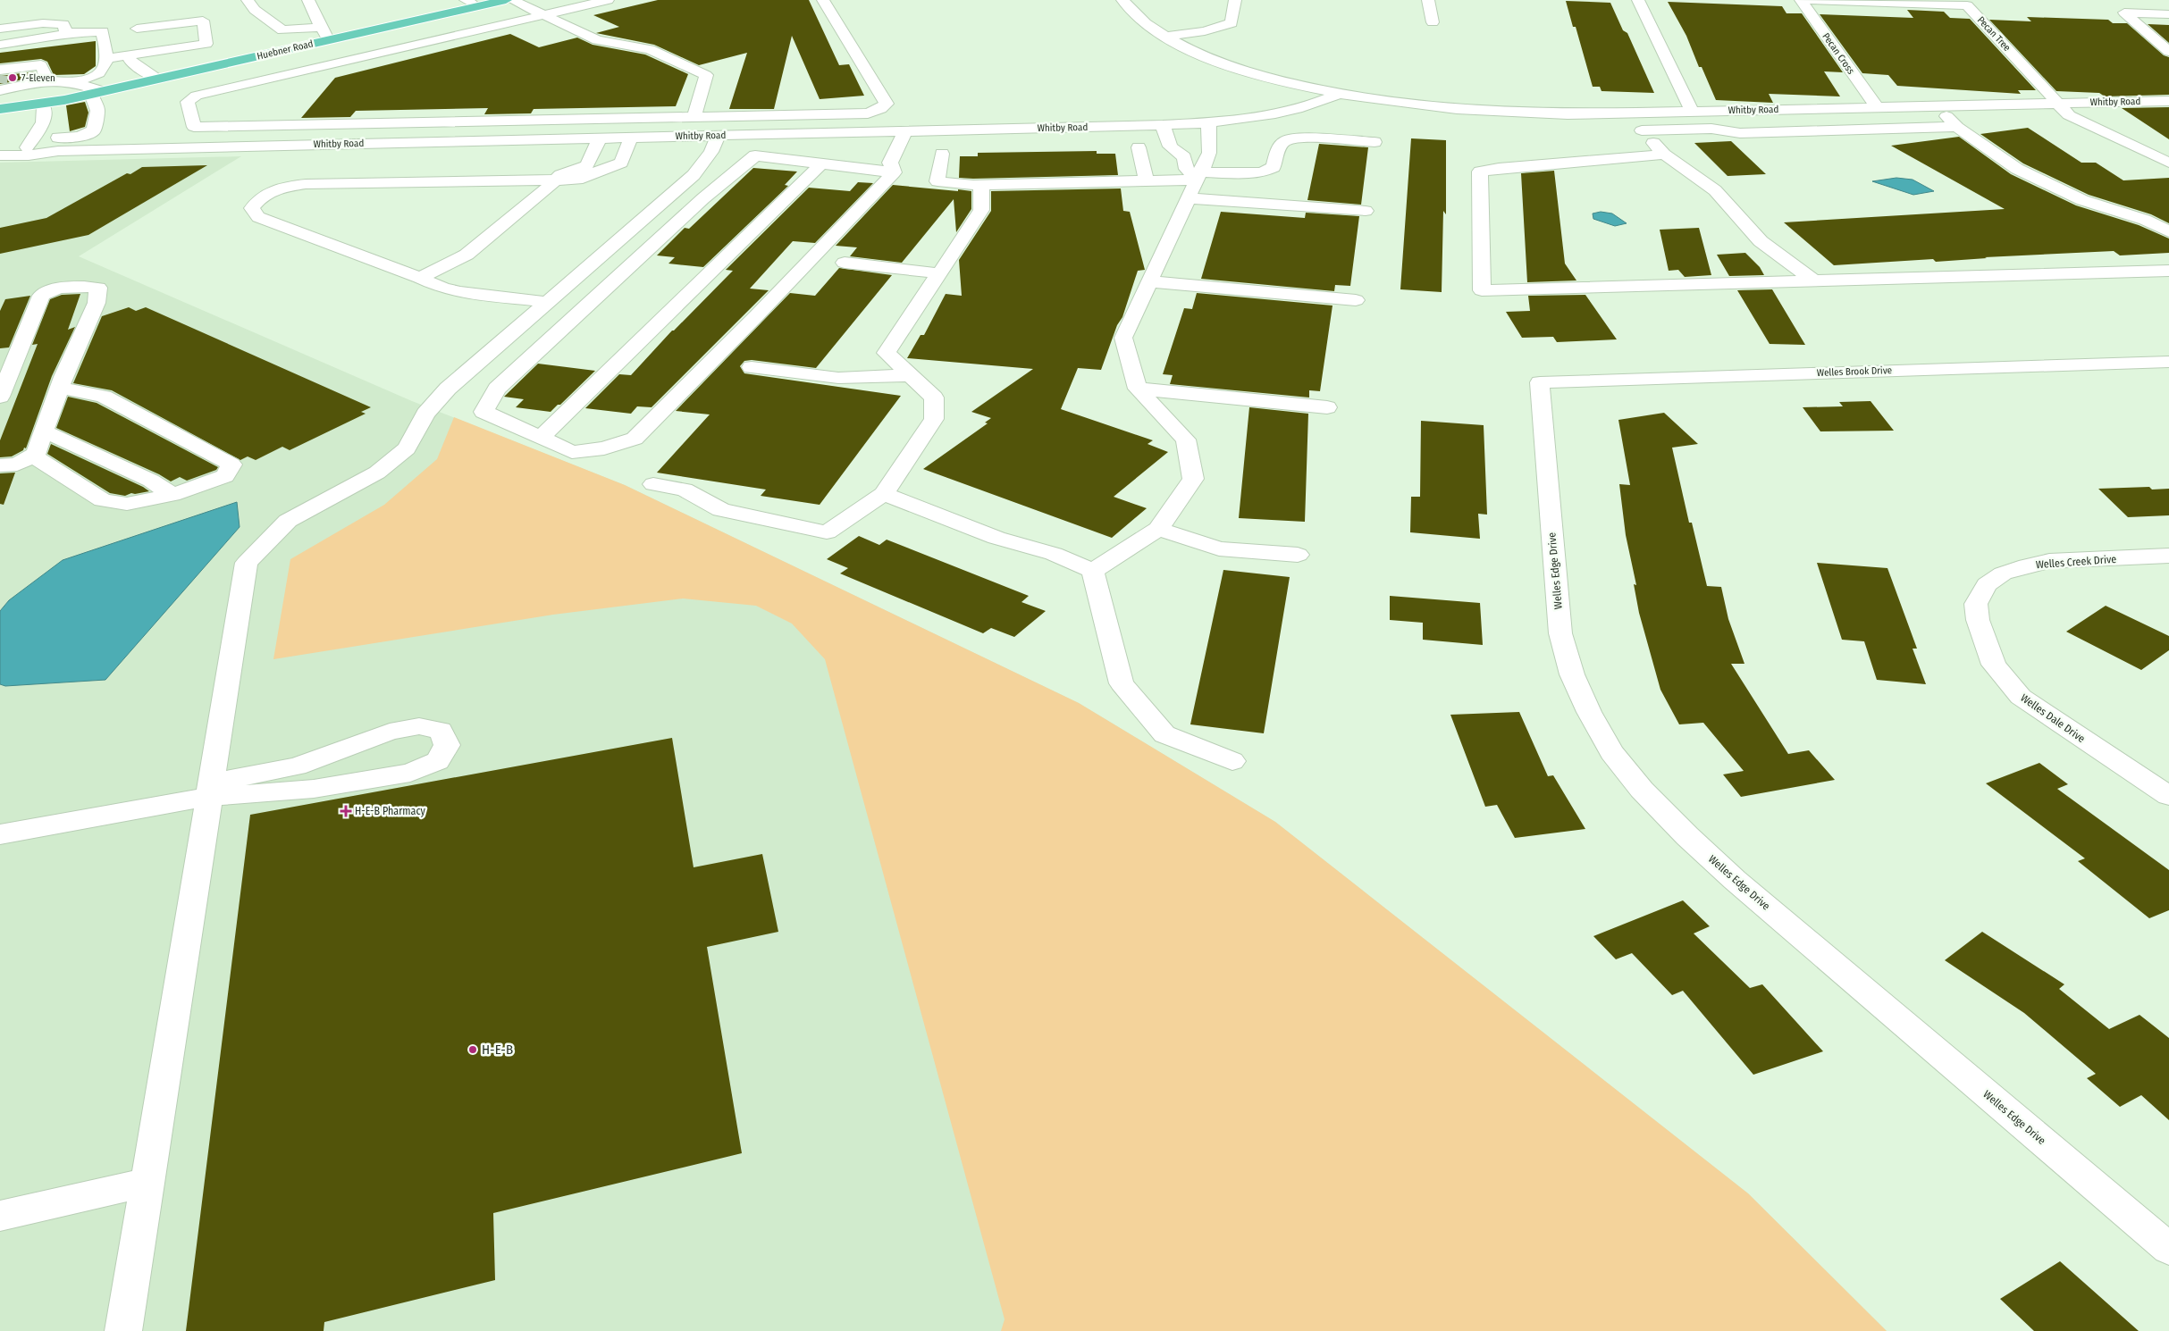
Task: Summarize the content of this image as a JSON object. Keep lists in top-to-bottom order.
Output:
{
  "streets": {
    "main road": ["Huebner Road"],
    "street": [
      "Pecan Tree",
      "Pecan Cross",
      "Whitby Road",
      "Welles Brook Drive",
      "Welles Creek Drive",
      "Welles Edge Drive",
      "Welles Dale Drive"
    ]
  },
  "crossings": [
    ["Pecan Tree", "Whitby Road"],
    ["Pecan Cross", "Whitby Road"],
    ["Welles Brook Drive", "Welles Edge Drive"],
    ["Welles Creek Drive", "Welles Dale Drive"]
  ],
  "places": {
    "other": ["7-Eleven", "H-E-B"],
    "health": ["H-E-B Pharmacy"]
  }
}
